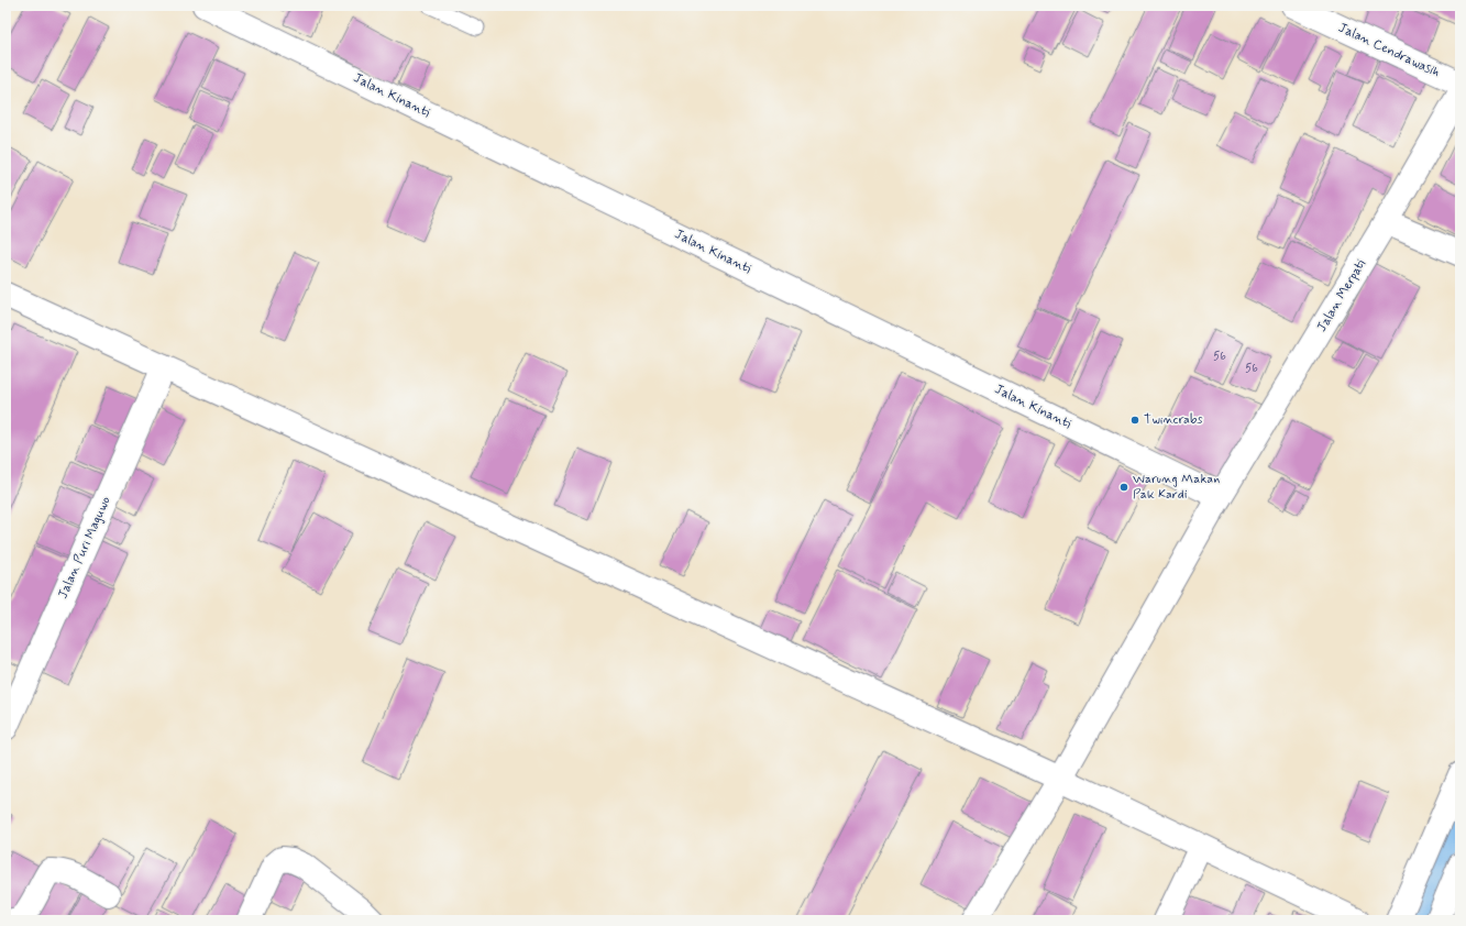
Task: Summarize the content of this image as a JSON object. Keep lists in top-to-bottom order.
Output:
{
  "streets": {
    "street": [
      "Jalan Cendrawasih",
      "Jalan Kinanti",
      "Jalan Merpati",
      "Jalan Puri Maguwo"
    ]
  },
  "crossings": [
    ["Jalan Kinanti", "Jalan Merpati"]
  ],
  "places": ["Twincrabs", "Warung Makan Pak Kardi"],
  "house_numbers": ["56", "56"]
}
